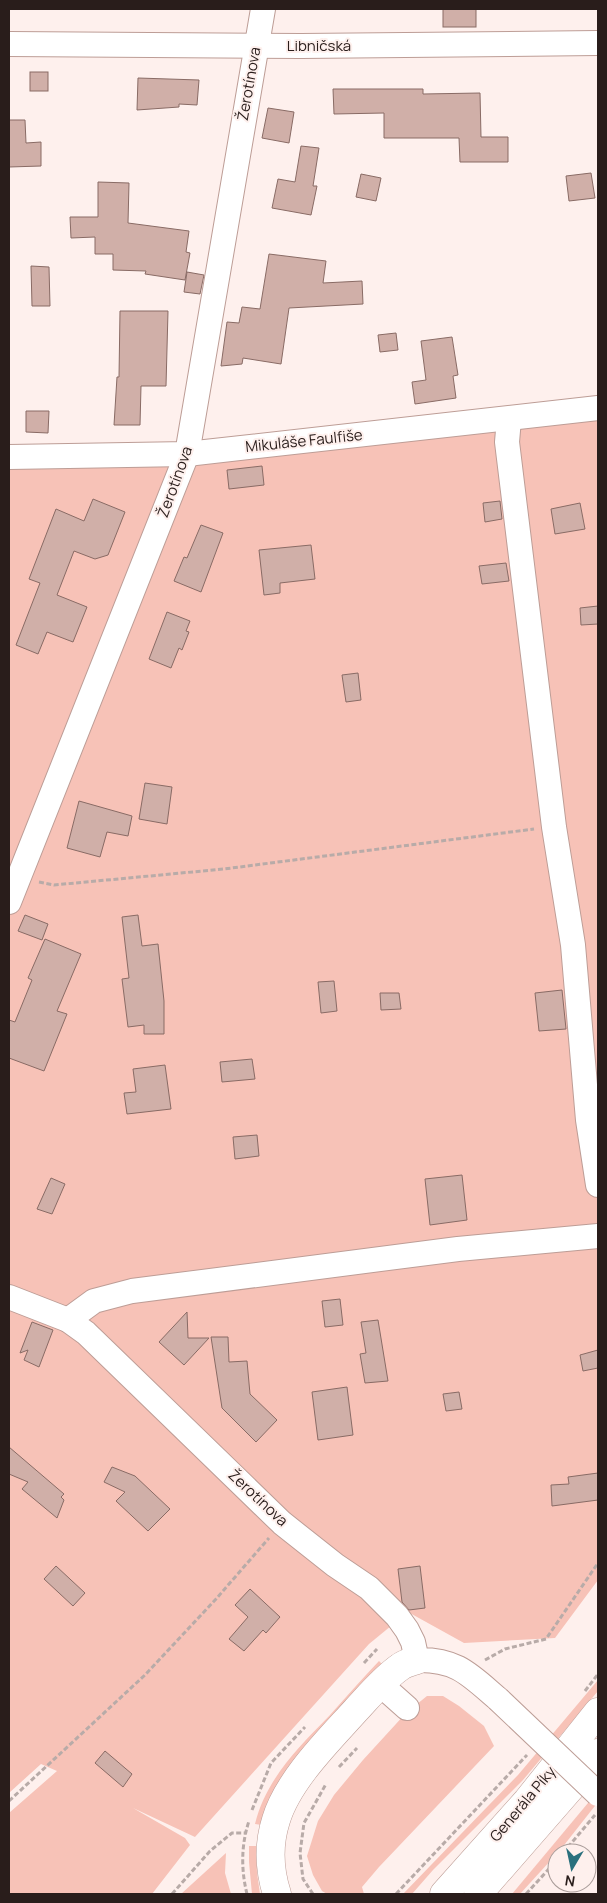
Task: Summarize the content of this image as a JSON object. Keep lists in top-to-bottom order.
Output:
{
  "streets": {
    "highway": ["Generála Píky"],
    "street": ["Libničská", "Žerotínova", "Mikuláše Faulfiše"]
  },
  "crossings": [
    ["Libničská", "Žerotínova"],
    ["Žerotínova", "Mikuláše Faulfiše"]
  ],
  "north": "bottom"
}
